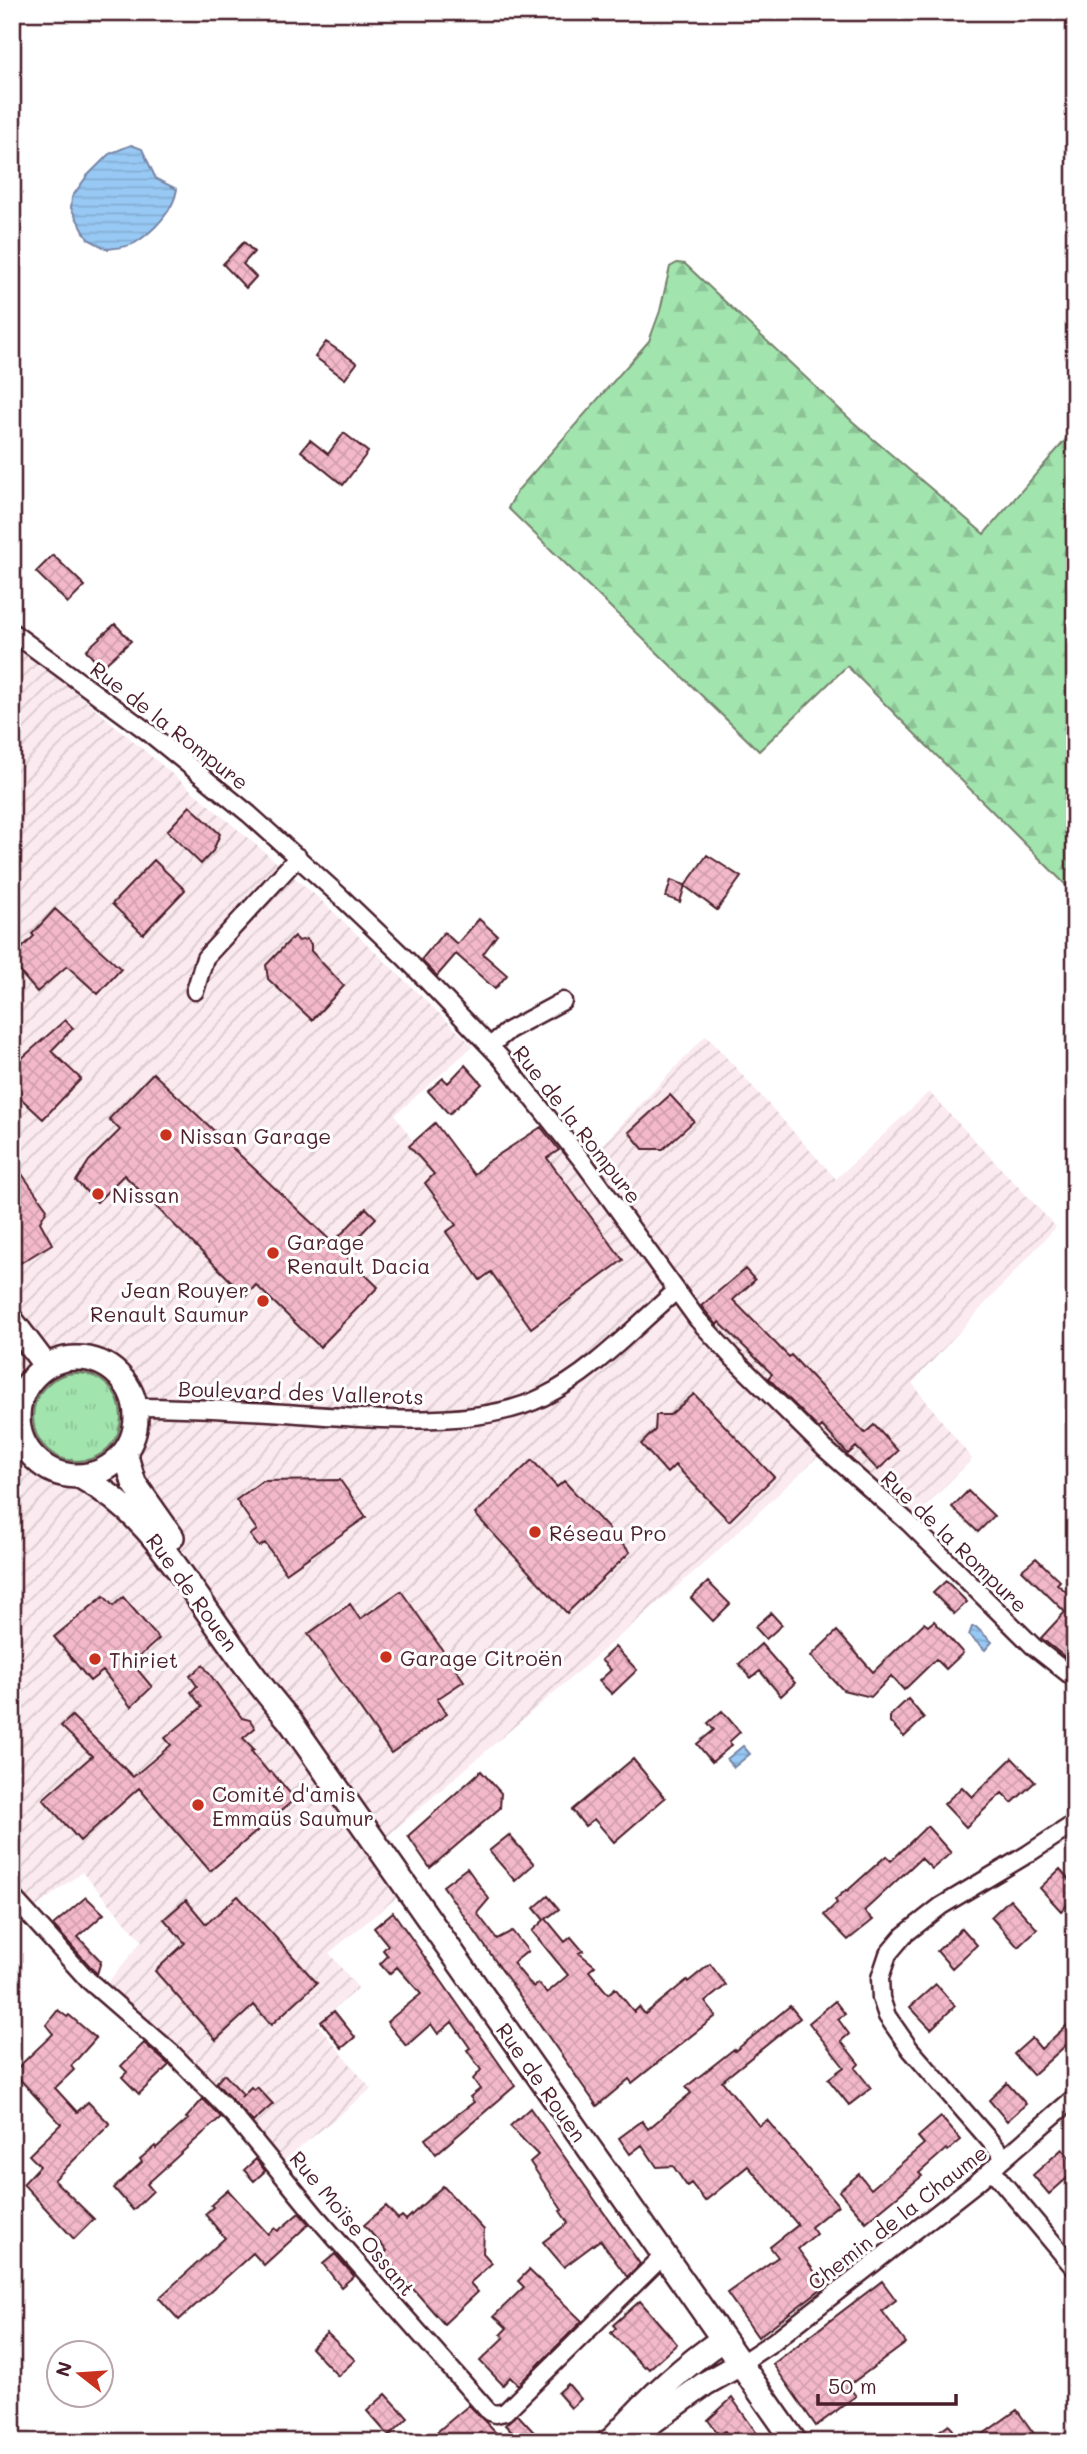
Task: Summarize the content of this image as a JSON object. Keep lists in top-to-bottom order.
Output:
{
  "streets": {
    "main road": ["Rue de Rouen"],
    "street": [
      "Rue de la Rompure",
      "Boulevard des Vallerots",
      "Chemin de la Chaume",
      "Rue Moïse Ossant"
    ]
  },
  "crossings": [
    ["Rue de la Rompure", "Boulevard des Vallerots"],
    ["Boulevard des Vallerots", "Rue de Rouen"],
    ["Rue de Rouen", "Chemin de la Chaume"],
    ["Rue de Rouen", "Rue Moïse Ossant"]
  ],
  "places": [
    "Nissan Garage",
    "Nissan",
    "Garage Renault Dacia",
    "Jean Rouyer Renault Saumur",
    "Réseau Pro",
    "Garage Citroën",
    "Thiriet",
    "Comité d'amis Emmaüs Saumur"
  ],
  "scale_bar": "50 m",
  "north": "left"
}
